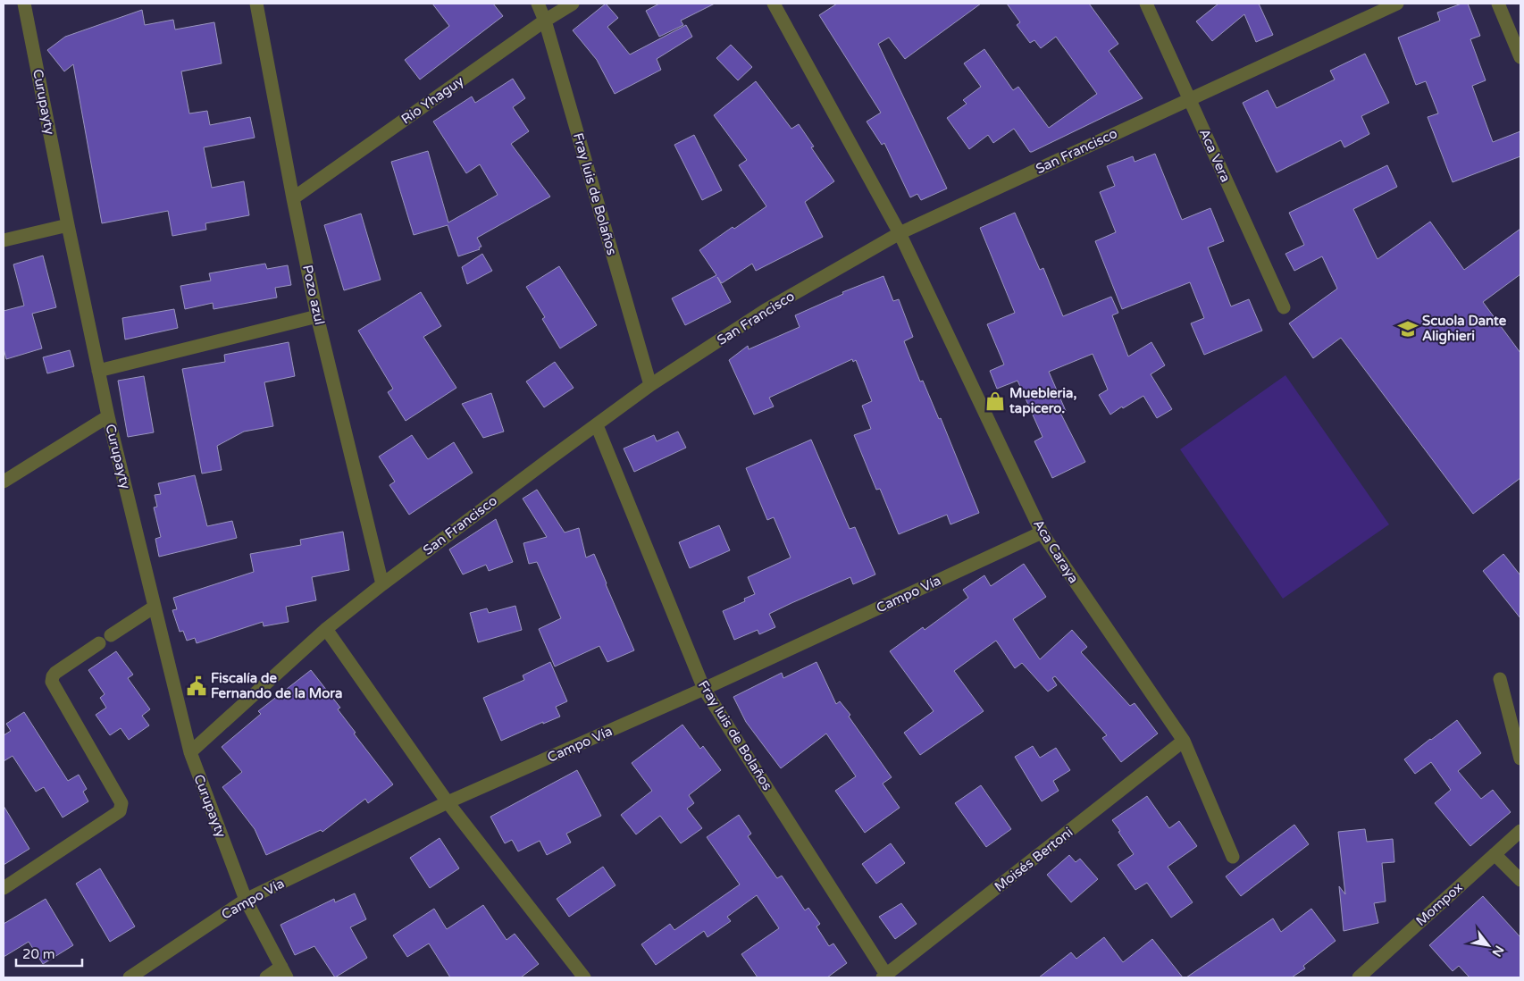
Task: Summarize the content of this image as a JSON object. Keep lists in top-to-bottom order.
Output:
{
  "streets": {
    "street": [
      "Río Yhaguy",
      "Curupayty",
      "San Francisco",
      "Aca Vera",
      "Fray luis de Bolaños",
      "Pozo azul",
      "Aca Caraya",
      "Campo Vía",
      "Moisés Bertoni",
      "Mompox"
    ]
  },
  "crossings": [
    ["Río Yhaguy", "Fray luis de Bolaños"],
    ["Río Yhaguy", "Pozo azul"],
    ["Curupayty", "San Francisco"],
    ["Curupayty", "Campo Vía"],
    ["San Francisco", "Aca Vera"],
    ["San Francisco", "Fray luis de Bolaños"],
    ["San Francisco", "Pozo azul"],
    ["San Francisco", "Aca Caraya"],
    ["Fray luis de Bolaños", "Campo Vía"],
    ["Fray luis de Bolaños", "Moisés Bertoni"],
    ["Aca Caraya", "Campo Vía"],
    ["Aca Caraya", "Moisés Bertoni"]
  ],
  "places": {
    "school or university": ["Scuola Dante Alighieri"],
    "shop": ["Muebleria, tapicero."],
    "public building": ["Fiscalía de Fernando de la Mora"]
  },
  "scale_bar": "20 m",
  "north": "bottom right"
}
